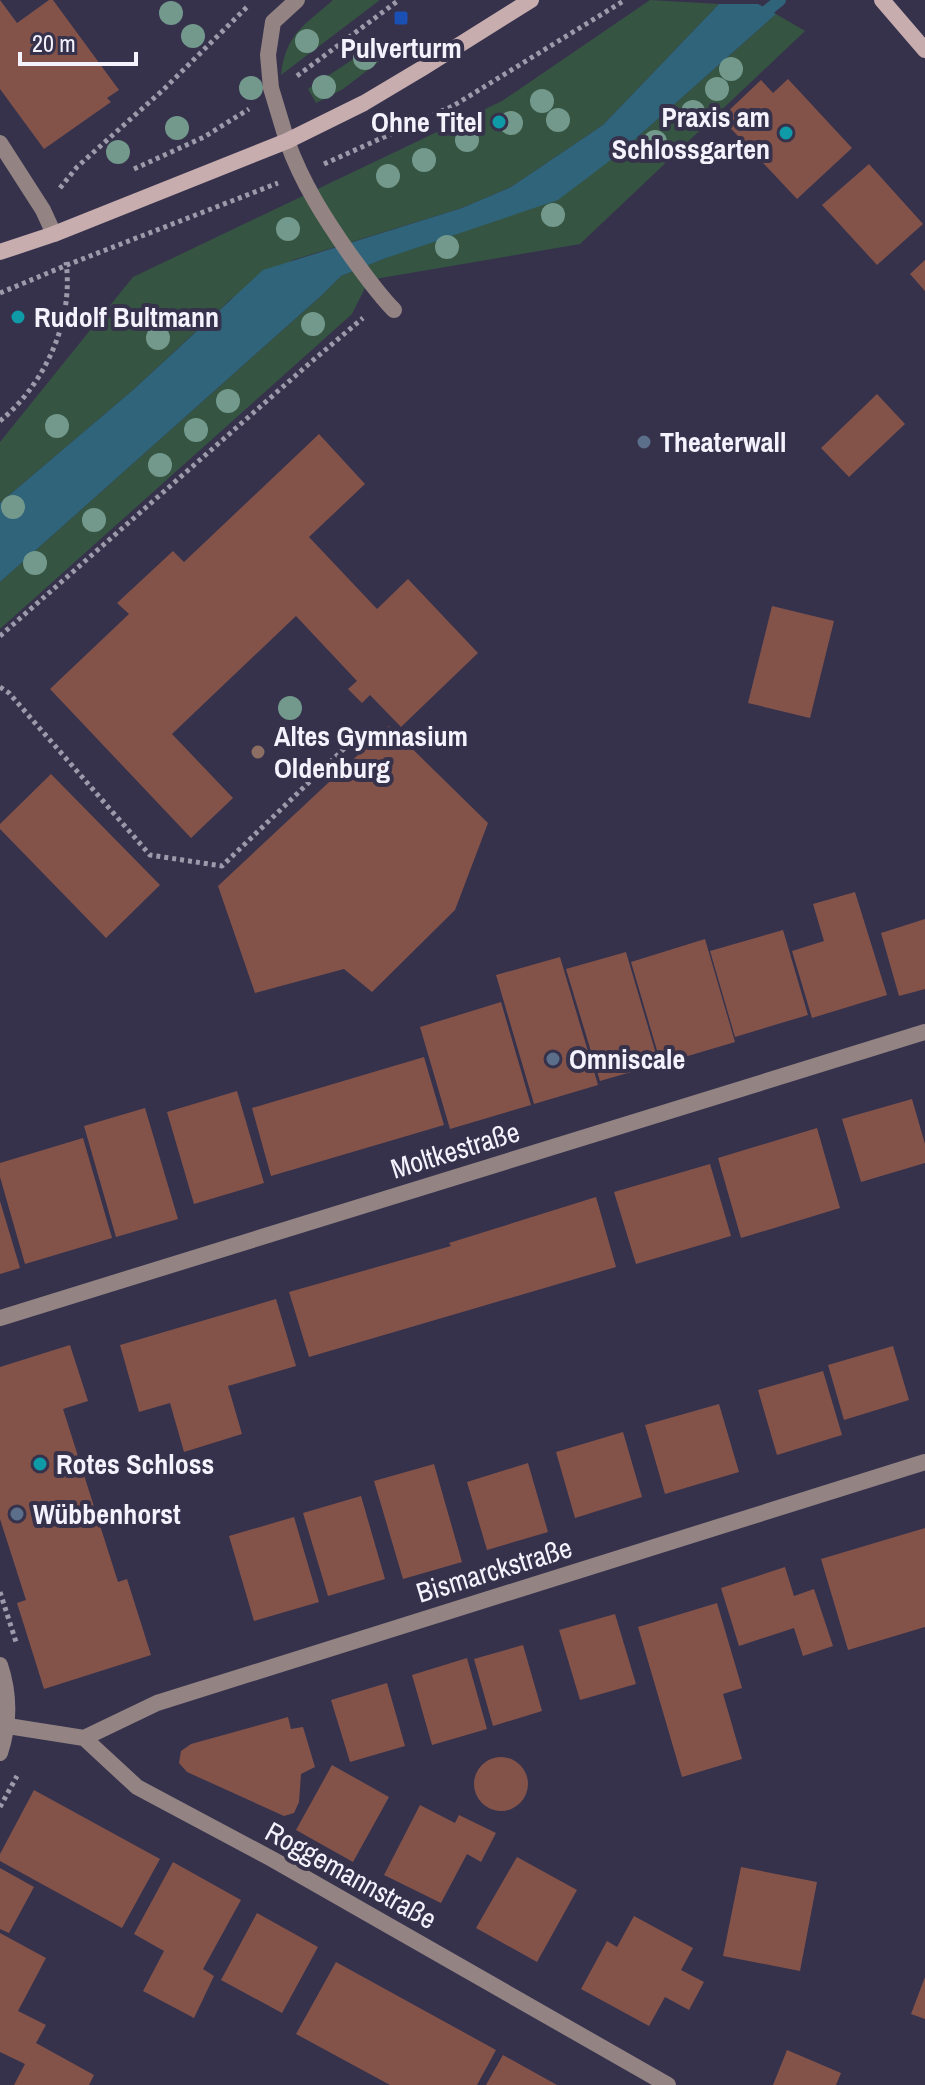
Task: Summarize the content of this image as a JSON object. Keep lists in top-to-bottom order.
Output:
{
  "streets": {
    "street": ["Moltkestraße", "Bismarckstraße", "Roggemannstraße"]
  },
  "crossings": [
    ["Bismarckstraße", "Roggemannstraße"]
  ],
  "places": {
    "transit": ["Pulverturm"],
    "other": [
      "Ohne Titel",
      "Praxis am Schlossgarten",
      "Rudolf Bultmann",
      "Theaterwall",
      "Altes Gymnasium Oldenburg",
      "Omniscale",
      "Rotes Schloss",
      "Wübbenhorst"
    ]
  },
  "scale_bar": "20 m"
}
